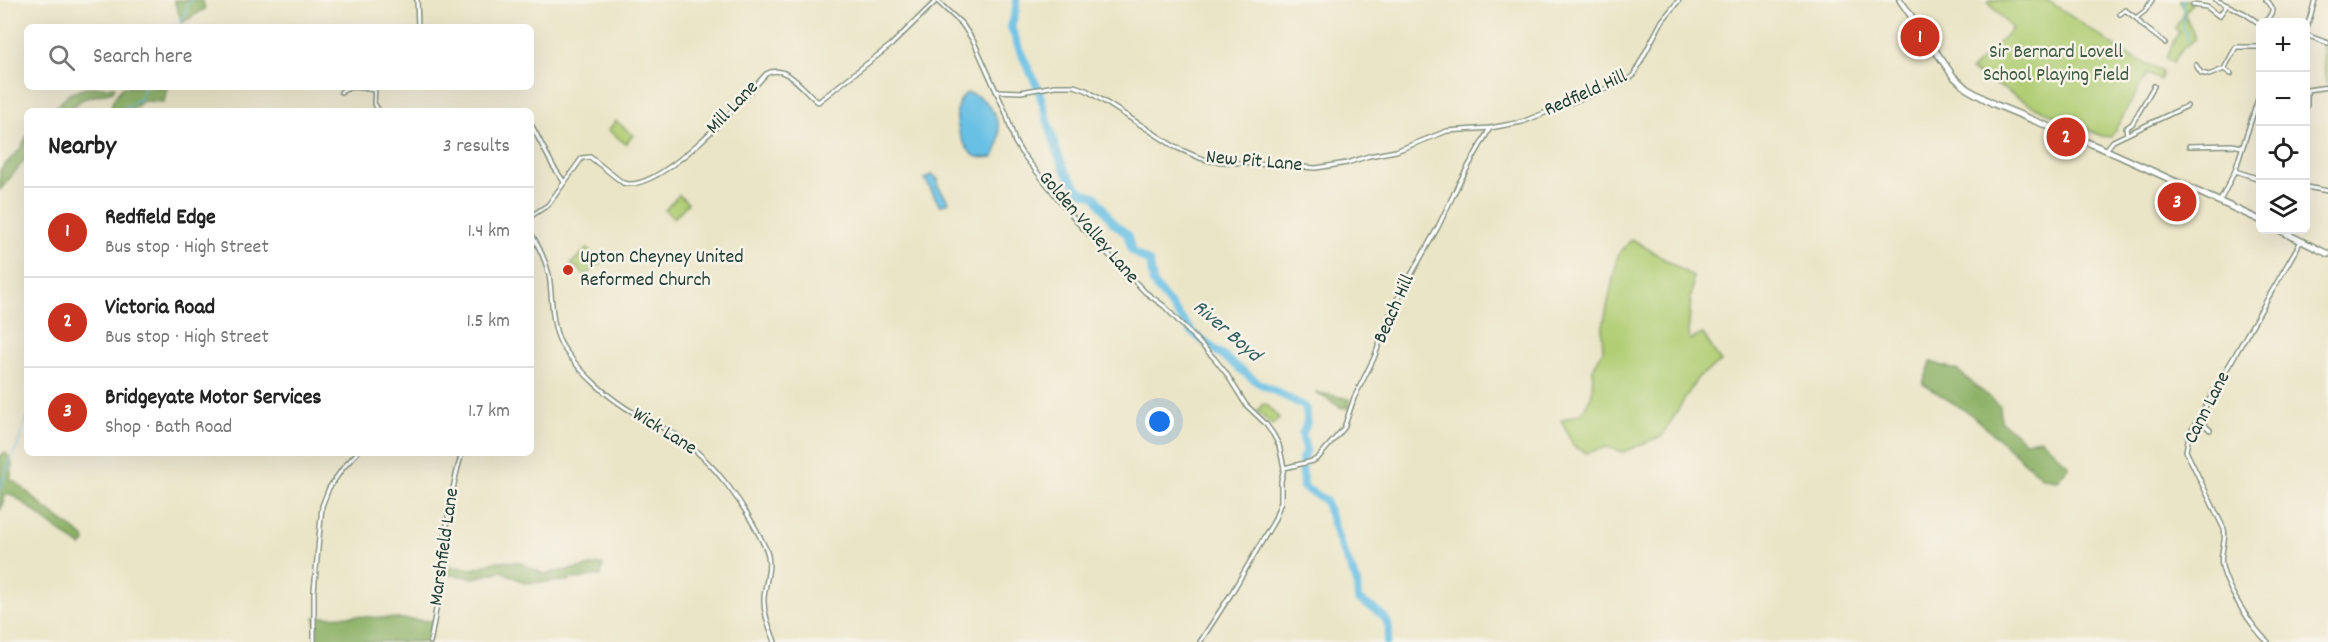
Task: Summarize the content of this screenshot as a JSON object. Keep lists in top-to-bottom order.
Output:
{
  "streets": {
    "street": [
      "Redfield Hill",
      "Mill Lane",
      "New Pit Lane",
      "Golden Valley Lane",
      "Beach Hill",
      "Cann Lane",
      "Wick Lane",
      "Marshfield Lane"
    ]
  },
  "crossings": [
    ["Redfield Hill", "New Pit Lane"],
    ["Redfield Hill", "Beach Hill"],
    ["Mill Lane", "Golden Valley Lane"],
    ["New Pit Lane", "Golden Valley Lane"],
    ["New Pit Lane", "Beach Hill"],
    ["Golden Valley Lane", "Beach Hill"]
  ],
  "water": ["River Boyd"],
  "parks": ["Sir Bernard Lovell School Playing Field"],
  "places": ["Upton Cheyney United Reformed Church"],
  "page": {
    "pins": ["1", "2", "3"],
    "map_buttons": ["+", "−"],
    "search": "Search here",
    "heading": ["Nearby", "3 results"],
    "list": [
      {
        "mark": "1",
        "name": "Redfield Edge",
        "note": "Bus stop · High Street",
        "value": "1.4 km"
      },
      {
        "mark": "2",
        "name": "Victoria Road",
        "note": "Bus stop · High Street",
        "value": "1.5 km"
      },
      {
        "mark": "3",
        "name": "Bridgeyate Motor Services",
        "note": "Shop · Bath Road",
        "value": "1.7 km"
      }
    ]
  }
}
